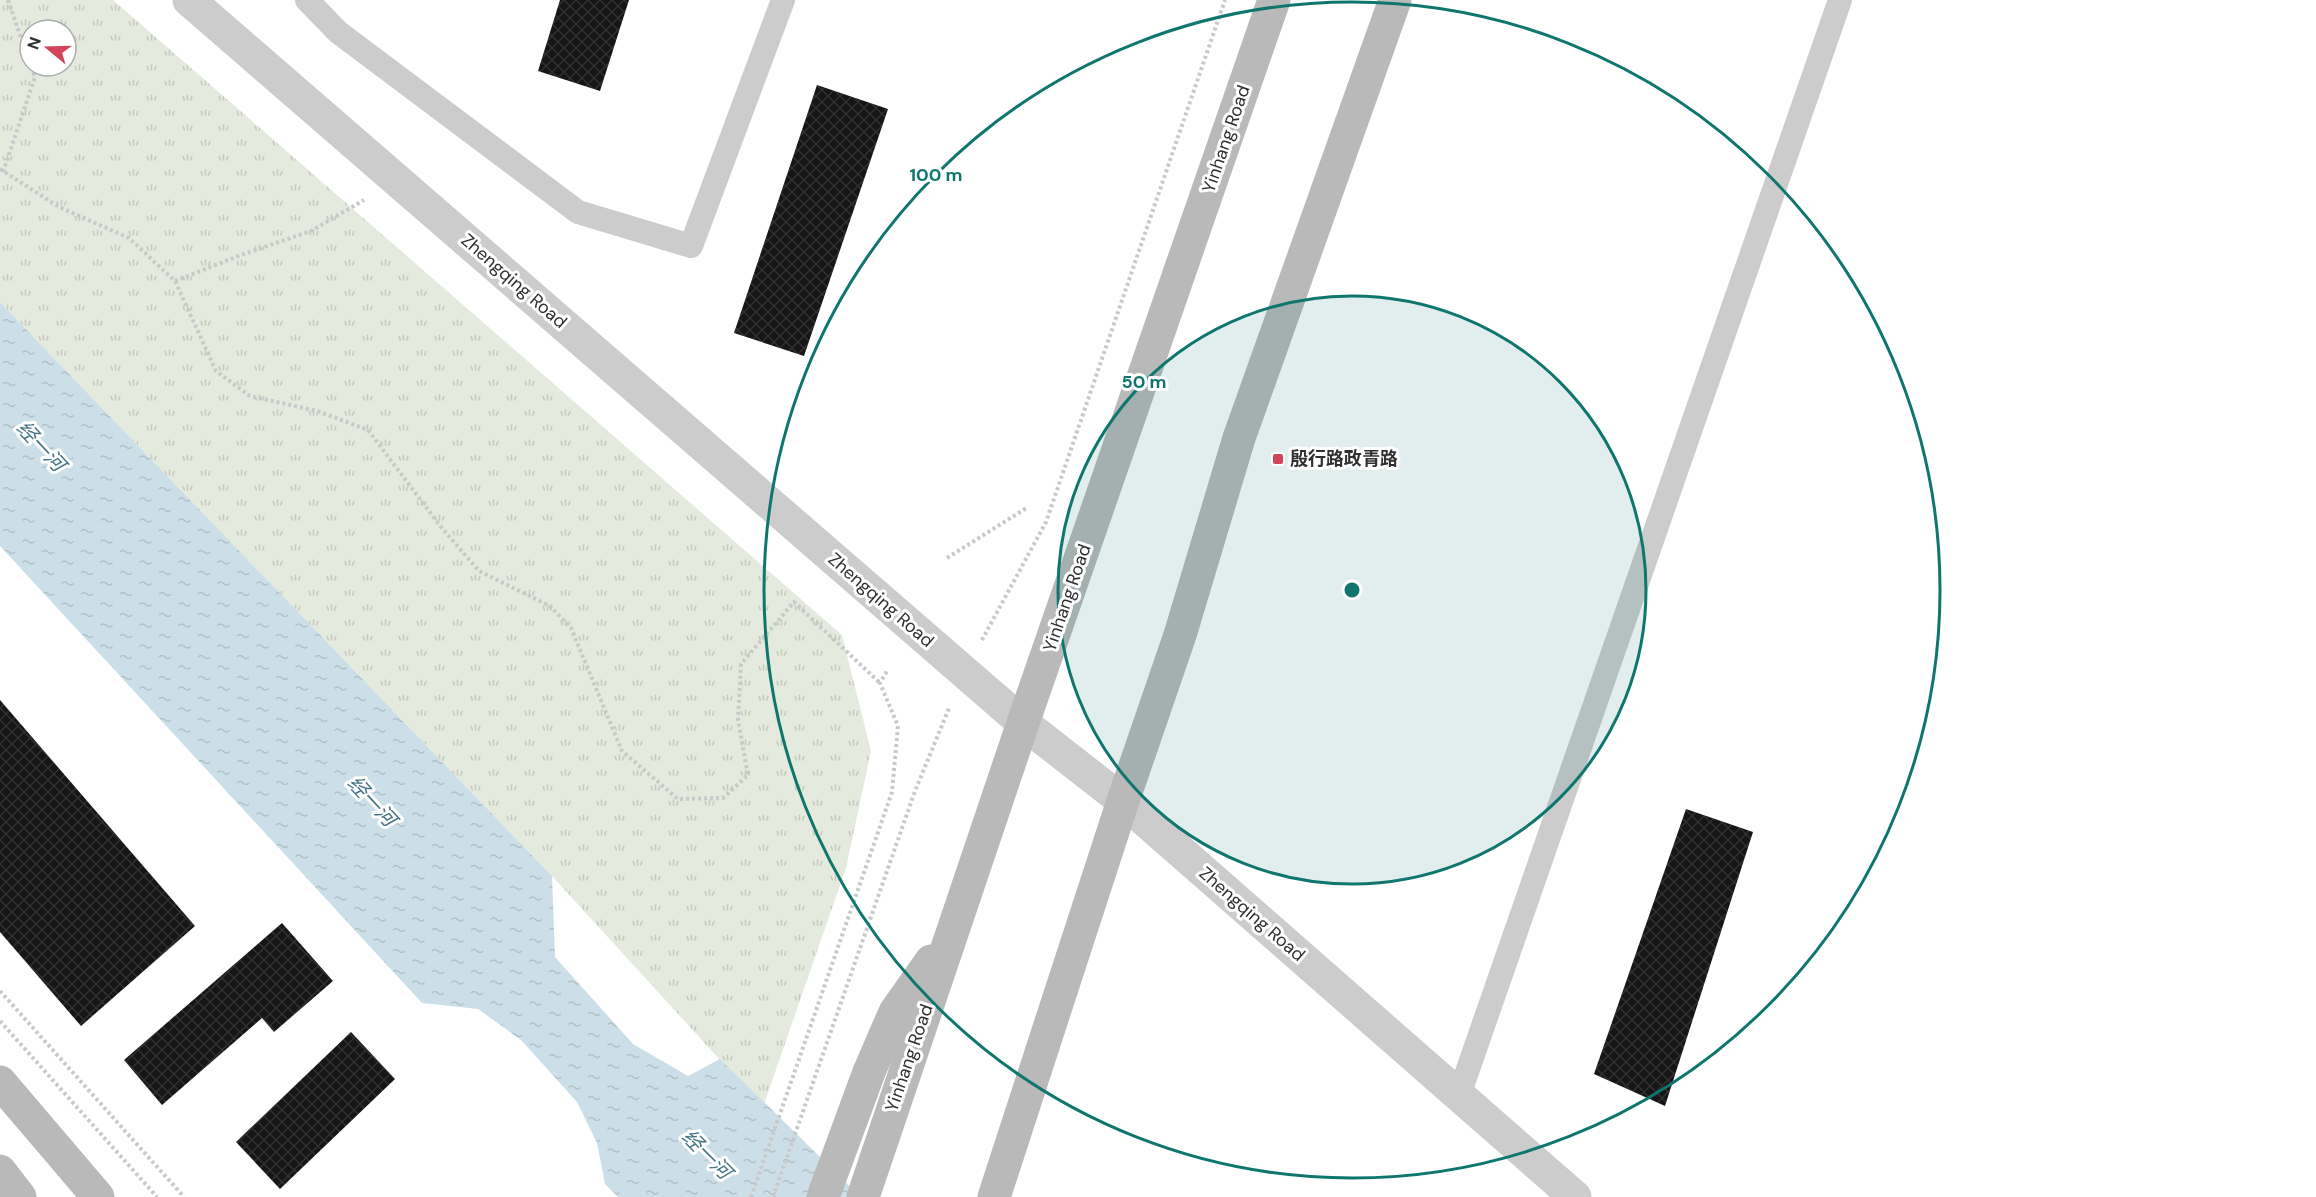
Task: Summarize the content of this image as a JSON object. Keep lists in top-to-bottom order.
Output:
{
  "streets": {
    "main road": ["Yinhang Road"],
    "street": ["Zhengqing Road"]
  },
  "crossings": [
    ["Yinhang Road", "Zhengqing Road"]
  ],
  "water": ["经一河"],
  "places": {
    "transit": ["殷行路政青路"]
  },
  "north": "left",
  "rings": ["100 m", "50 m"]
}
